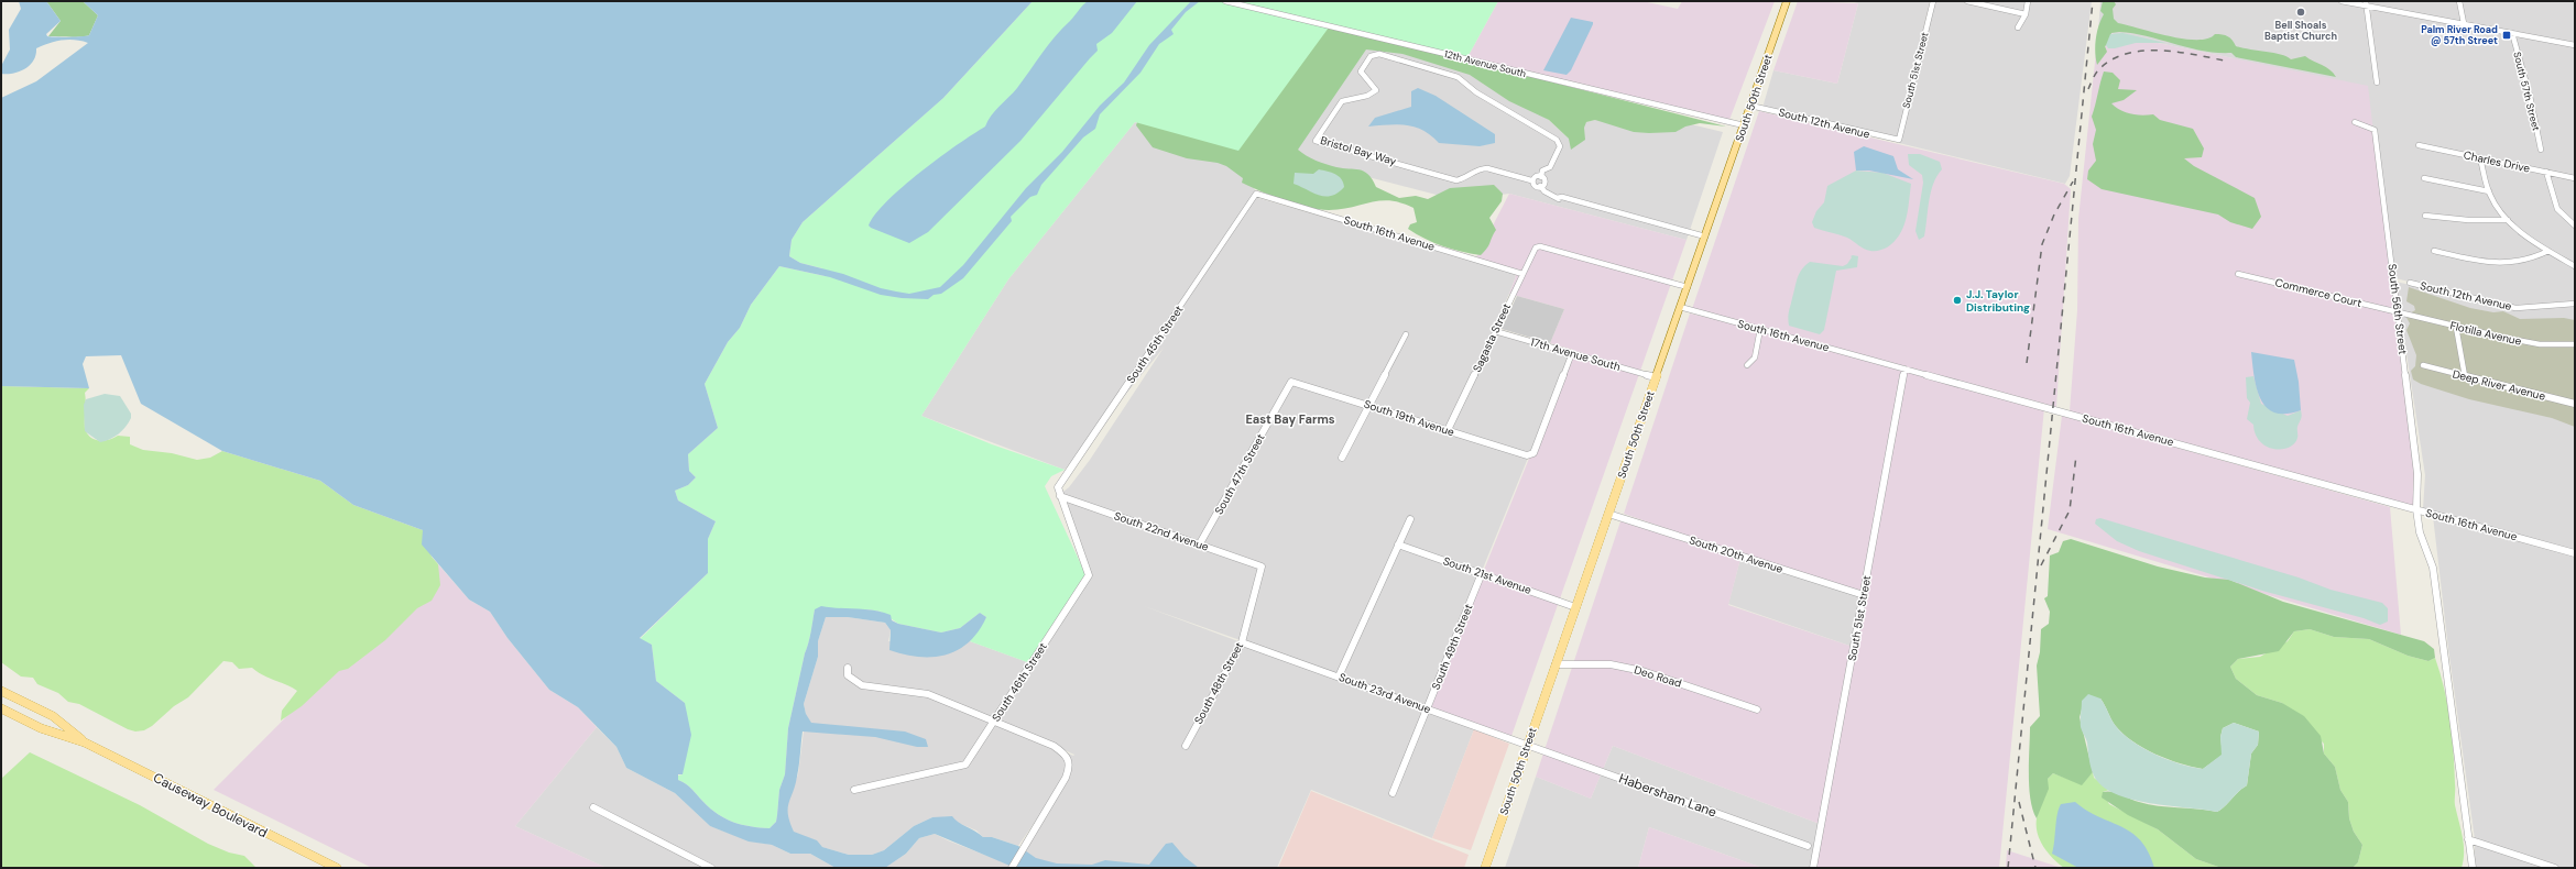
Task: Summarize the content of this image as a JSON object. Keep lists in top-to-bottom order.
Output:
{
  "streets": {
    "main road": ["South 50th Street", "Causeway Boulevard"],
    "street": [
      "12th Avenue South",
      "South 51st Street",
      "South 57th Street",
      "South 12th Avenue",
      "Bristol Bay Way",
      "Charles Drive",
      "South 16th Avenue",
      "Commerce Court",
      "South 56th Street",
      "Flotilla Avenue",
      "Sagasta Street",
      "South 45th Street",
      "17th Avenue South",
      "Deep River Avenue",
      "South 19th Avenue",
      "South 47th Street",
      "South 22nd Avenue",
      "South 20th Avenue",
      "South 21st Avenue",
      "South 49th Street",
      "Deo Road",
      "South 46th Street",
      "South 48th Street",
      "South 23rd Avenue",
      "Habersham Lane"
    ]
  },
  "crossings": [
    ["12th Avenue South", "South 50th Street"],
    ["South 51st Street", "South 12th Avenue"],
    ["South 51st Street", "South 16th Avenue"],
    ["South 51st Street", "South 20th Avenue"],
    ["South 50th Street", "South 12th Avenue"],
    ["South 50th Street", "South 16th Avenue"],
    ["South 50th Street", "Sagasta Street"],
    ["South 50th Street", "17th Avenue South"],
    ["South 50th Street", "South 20th Avenue"],
    ["South 50th Street", "South 21st Avenue"],
    ["South 50th Street", "Deo Road"],
    ["South 50th Street", "South 23rd Avenue"],
    ["South 50th Street", "Habersham Lane"],
    ["South 16th Avenue", "South 56th Street"],
    ["South 16th Avenue", "Sagasta Street"],
    ["South 16th Avenue", "South 45th Street"],
    ["Commerce Court", "South 56th Street"],
    ["Commerce Court", "Flotilla Avenue"],
    ["South 56th Street", "Flotilla Avenue"],
    ["Sagasta Street", "17th Avenue South"],
    ["Sagasta Street", "South 19th Avenue"],
    ["South 45th Street", "South 22nd Avenue"],
    ["South 45th Street", "South 46th Street"],
    ["17th Avenue South", "South 19th Avenue"],
    ["South 19th Avenue", "South 47th Street"],
    ["South 47th Street", "South 22nd Avenue"],
    ["South 22nd Avenue", "South 46th Street"],
    ["South 22nd Avenue", "South 48th Street"],
    ["South 21st Avenue", "South 49th Street"],
    ["South 49th Street", "South 23rd Avenue"],
    ["South 48th Street", "South 23rd Avenue"],
    ["South 23rd Avenue", "Habersham Lane"]
  ],
  "districts": ["East Bay Farms"],
  "places": {
    "other": ["Bell Shoals Baptist Church", "J.J. Taylor Distributing"],
    "transit": ["Palm River Road @ 57th Street"]
  }
}
